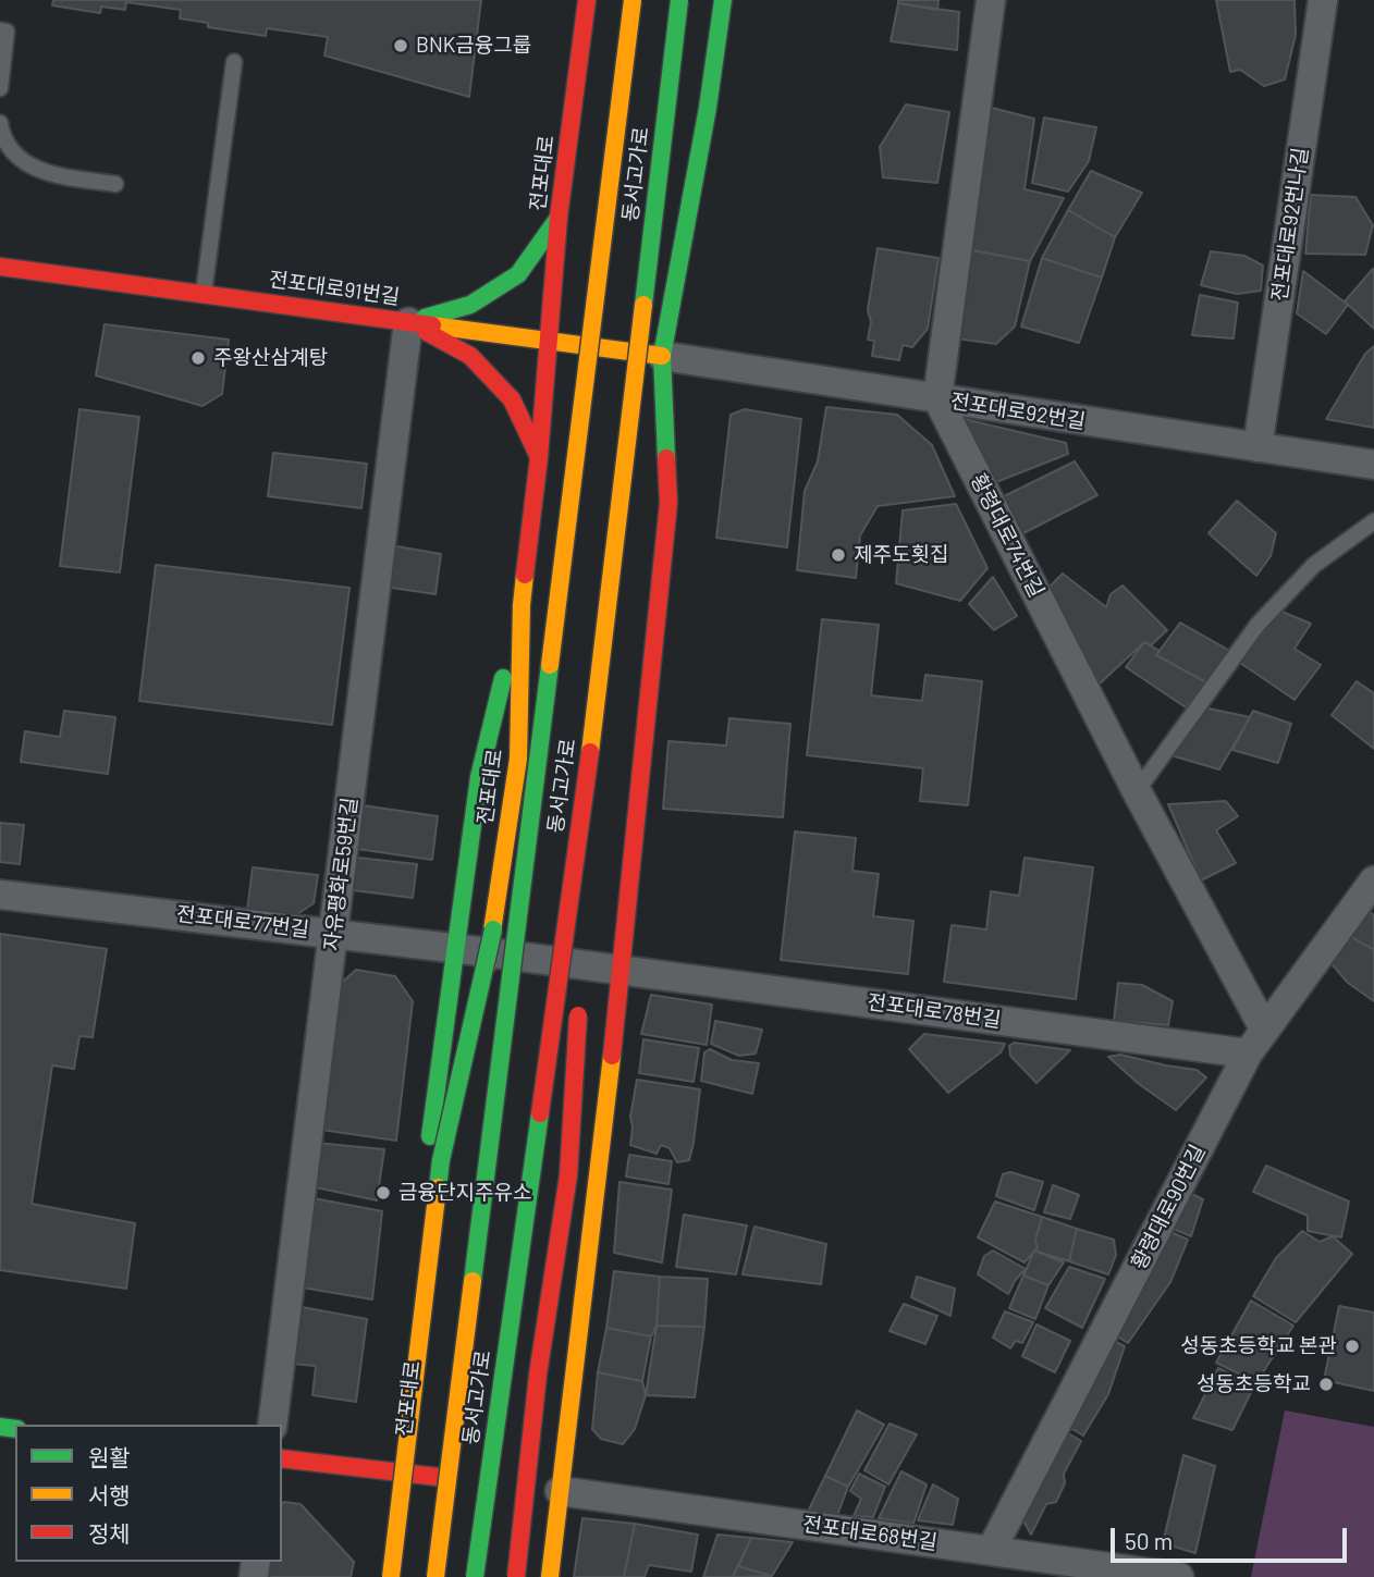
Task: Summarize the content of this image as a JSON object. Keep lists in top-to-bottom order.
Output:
{
  "streets": {
    "main road": ["전포대로", "동서고가로", "전포대로91번길"],
    "street": [
      "전포대로92번나길",
      "전포대로92번길",
      "황령대로74번길",
      "자유평화로59번길",
      "전포대로77번길",
      "전포대로78번길",
      "황령대로90번길",
      "전포대로68번길"
    ]
  },
  "crossings": [
    ["전포대로", "전포대로91번길"],
    ["전포대로", "전포대로77번길"],
    ["전포대로92번나길", "전포대로92번길"],
    ["전포대로91번길", "전포대로92번길"],
    ["전포대로91번길", "자유평화로59번길"],
    ["전포대로92번길", "황령대로74번길"],
    ["황령대로74번길", "황령대로90번길"],
    ["자유평화로59번길", "전포대로77번길"],
    ["전포대로77번길", "전포대로78번길"],
    ["전포대로78번길", "황령대로90번길"],
    ["황령대로90번길", "전포대로68번길"]
  ],
  "places": [
    "BNK금융그룹",
    "주왕산삼계탕",
    "제주도횟집",
    "금융단지주유소",
    "성동초등학교 본관",
    "성동초등학교"
  ],
  "legend": ["원활", "서행", "정체"],
  "scale_bar": "50 m"
}
